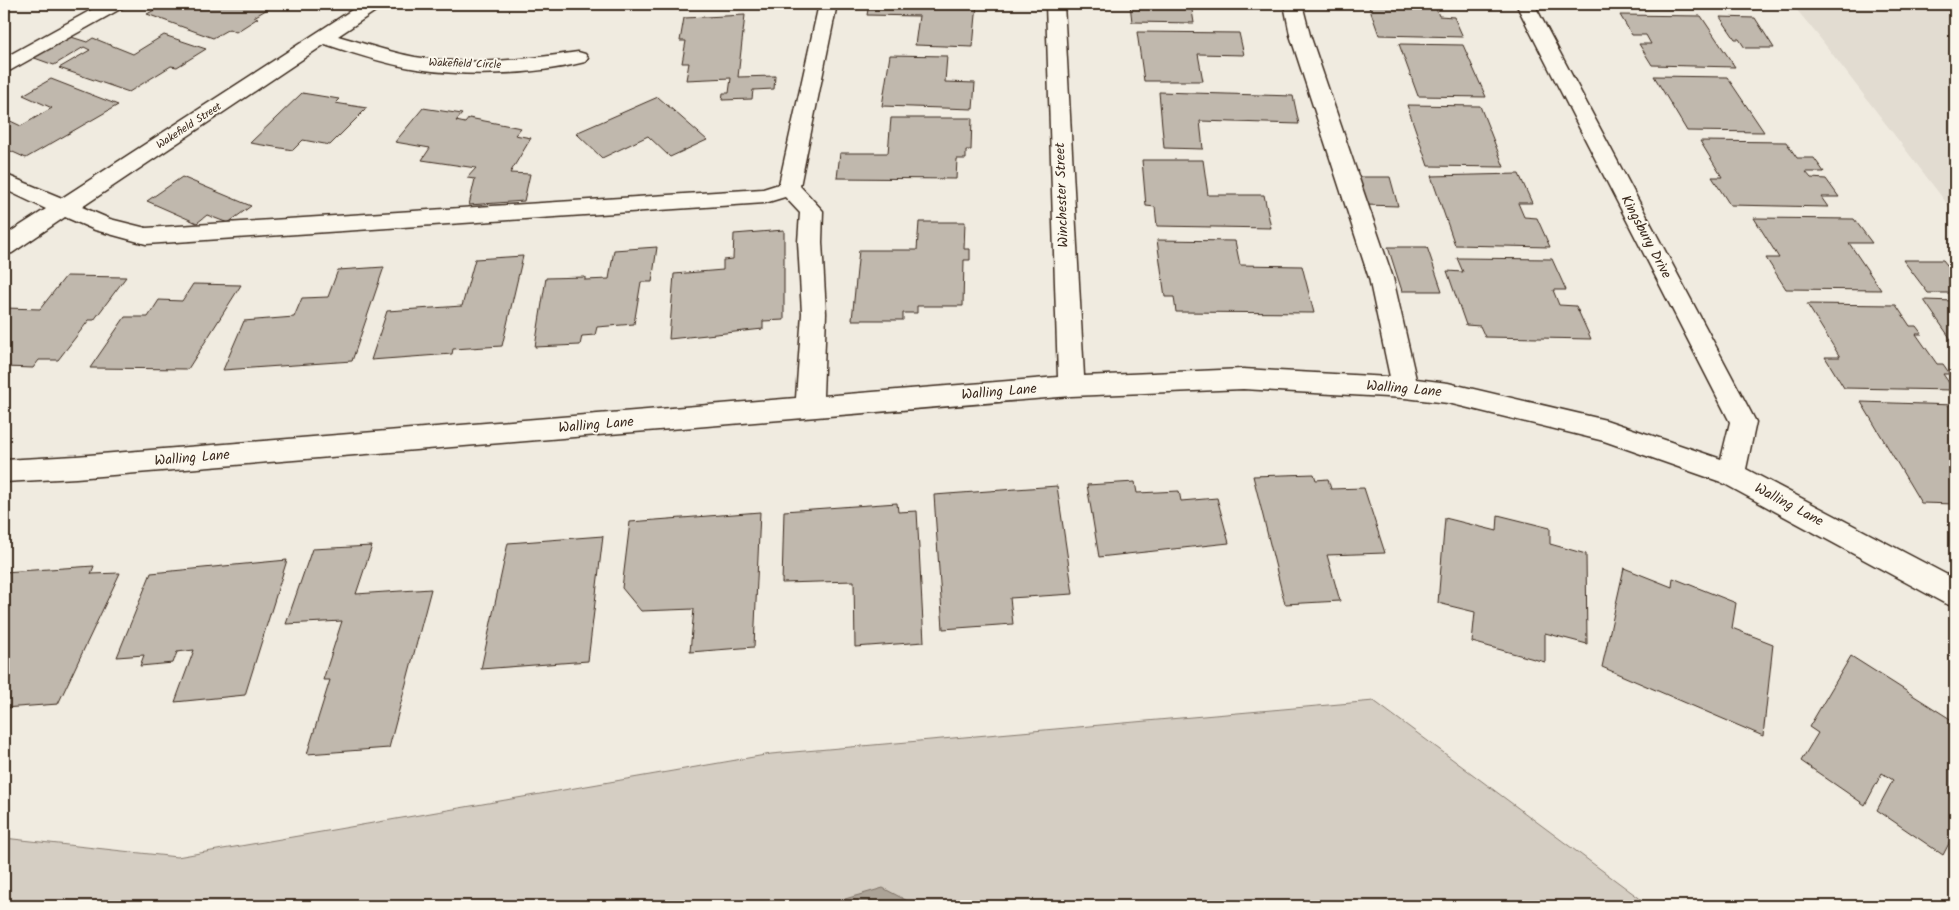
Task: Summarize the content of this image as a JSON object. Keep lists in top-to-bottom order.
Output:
{
  "streets": {
    "street": [
      "Wakefield Circle",
      "Wakefield Street",
      "Winchester Street",
      "Kingsbury Drive",
      "Walling Lane"
    ]
  },
  "crossings": [
    ["Wakefield Circle", "Wakefield Street"],
    ["Winchester Street", "Walling Lane"],
    ["Kingsbury Drive", "Walling Lane"]
  ]
}
